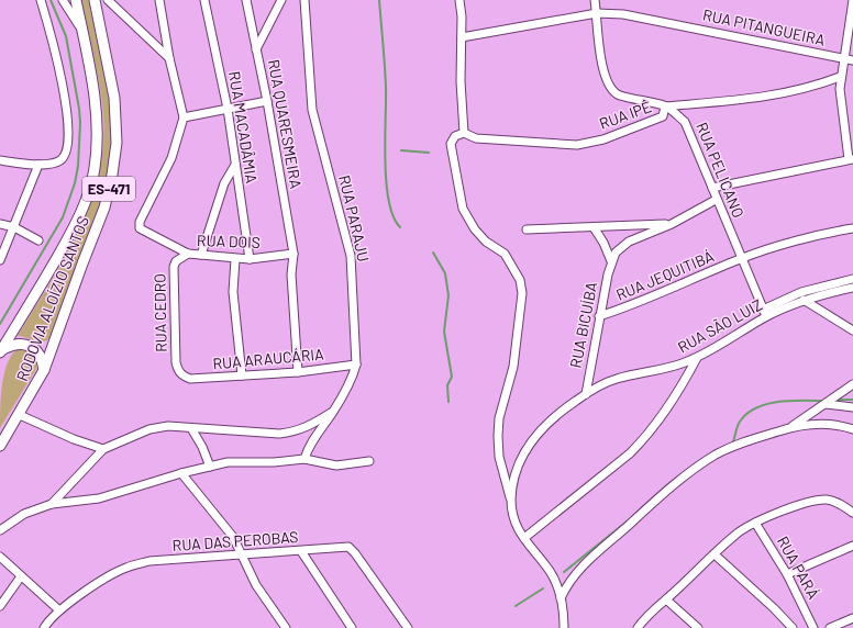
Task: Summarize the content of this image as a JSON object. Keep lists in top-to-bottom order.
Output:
{
  "streets": {
    "main road": ["ES-471", "RODOVIA ALOÍZIO SANTOS"],
    "street": [
      "RUA PITANGUEIRA",
      "RUA IPÊ",
      "RUA QUARESMEIRA",
      "RUA MACADÂMIA",
      "RUA PELICANO",
      "RUA PARAJU",
      "RUA DOIS",
      "RUA JEQUITIBÁ",
      "RUA CEDRO",
      "RUA BICUÍBA",
      "RUA SÃO LUIZ",
      "RUA ARAUCÁRIA",
      "RUA DAS PEROBAS",
      "RUA PARÁ"
    ]
  },
  "crossings": [
    ["RUA PITANGUEIRA", "RUA PELICANO"],
    ["RUA IPÊ", "RUA PELICANO"],
    ["RUA QUARESMEIRA", "RUA DOIS"],
    ["RUA QUARESMEIRA", "RUA ARAUCÁRIA"],
    ["RUA MACADÂMIA", "RUA DOIS"],
    ["RUA PELICANO", "RUA JEQUITIBÁ"],
    ["RUA PELICANO", "RUA SÃO LUIZ"],
    ["RUA PARAJU", "RUA ARAUCÁRIA"],
    ["RUA DOIS", "RUA CEDRO"],
    ["RUA JEQUITIBÁ", "RUA BICUÍBA"],
    ["RUA CEDRO", "RUA ARAUCÁRIA"],
    ["RUA BICUÍBA", "RUA SÃO LUIZ"]
  ]
}
